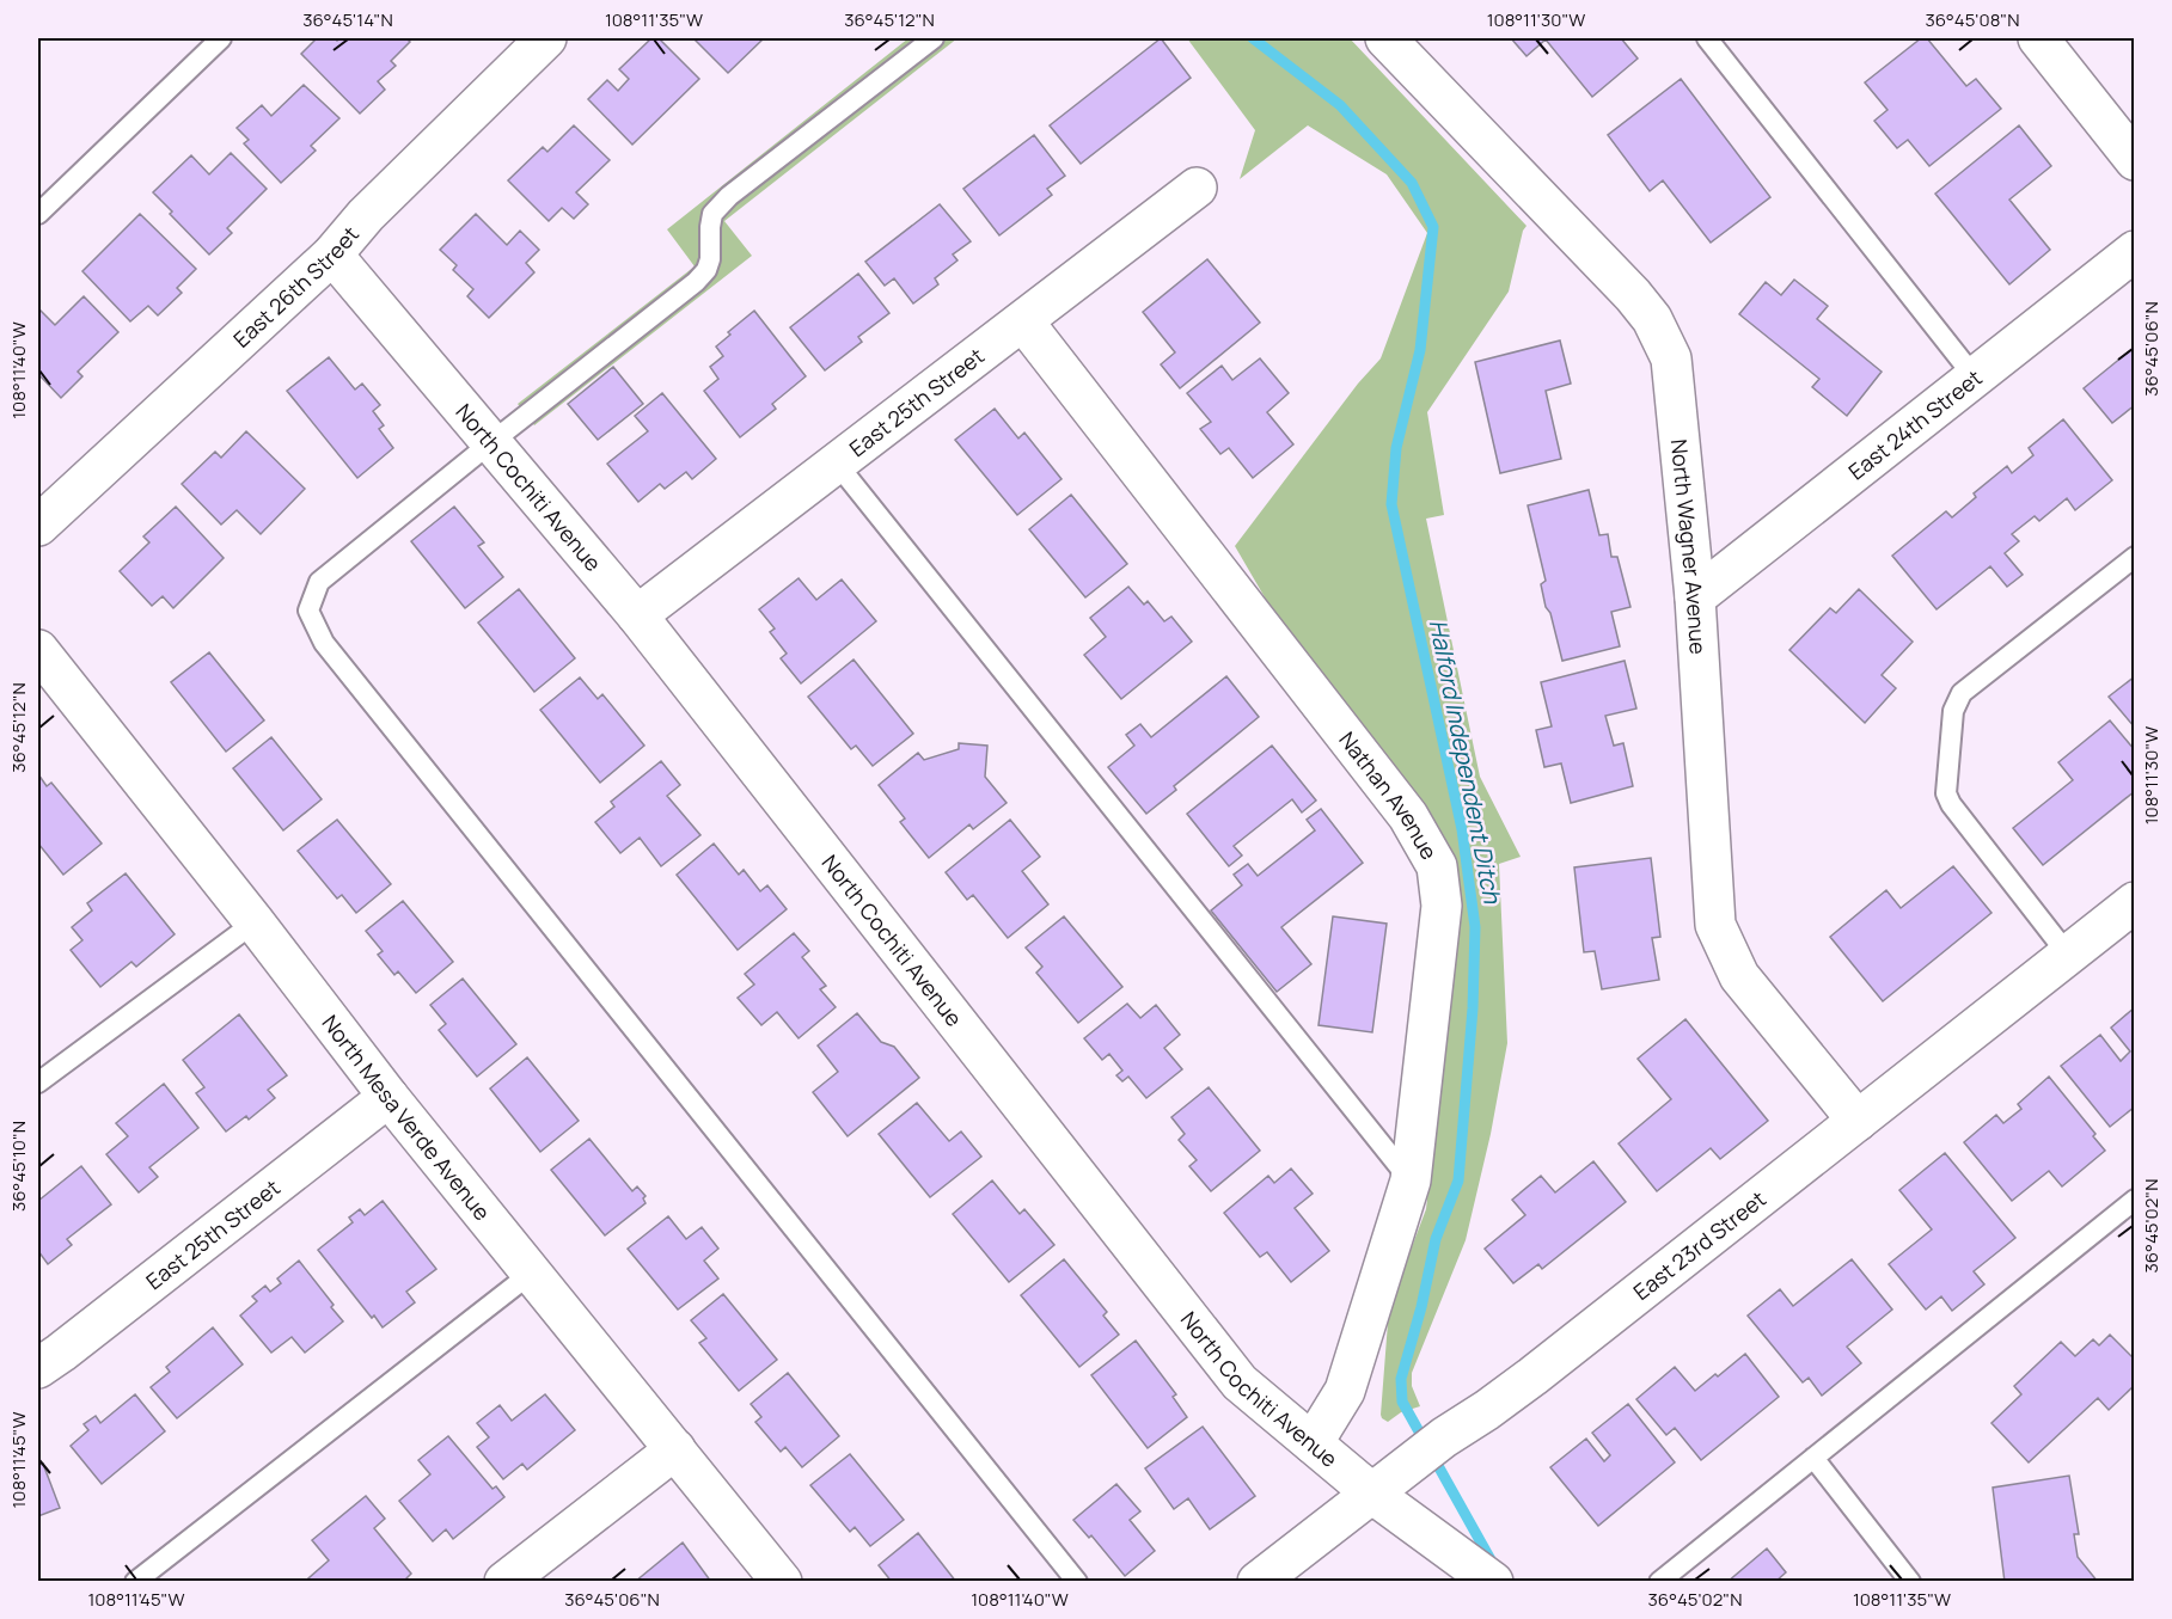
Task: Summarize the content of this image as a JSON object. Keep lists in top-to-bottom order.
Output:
{
  "streets": {
    "street": [
      "East 26th Street",
      "East 25th Street",
      "East 24th Street",
      "North Cochiti Avenue",
      "North Wagner Avenue",
      "Nathan Avenue",
      "North Mesa Verde Avenue",
      "East 23rd Street"
    ]
  },
  "crossings": [
    ["East 26th Street", "North Cochiti Avenue"],
    ["East 25th Street", "North Cochiti Avenue"],
    ["East 25th Street", "Nathan Avenue"],
    ["East 25th Street", "North Mesa Verde Avenue"],
    ["East 24th Street", "North Wagner Avenue"],
    ["North Cochiti Avenue", "Nathan Avenue"],
    ["North Cochiti Avenue", "East 23rd Street"],
    ["North Wagner Avenue", "East 23rd Street"]
  ],
  "water": ["Halford Independent Ditch"],
  "coordinates": [
    "36°45'14\"N",
    "108°11'35\"W",
    "36°45'12\"N",
    "108°11'30\"W",
    "36°45'08\"N",
    "36°45'06\"N",
    "108°11'40\"W",
    "36°45'10\"N",
    "36°45'02\"N",
    "108°11'45\"W"
  ]
}
